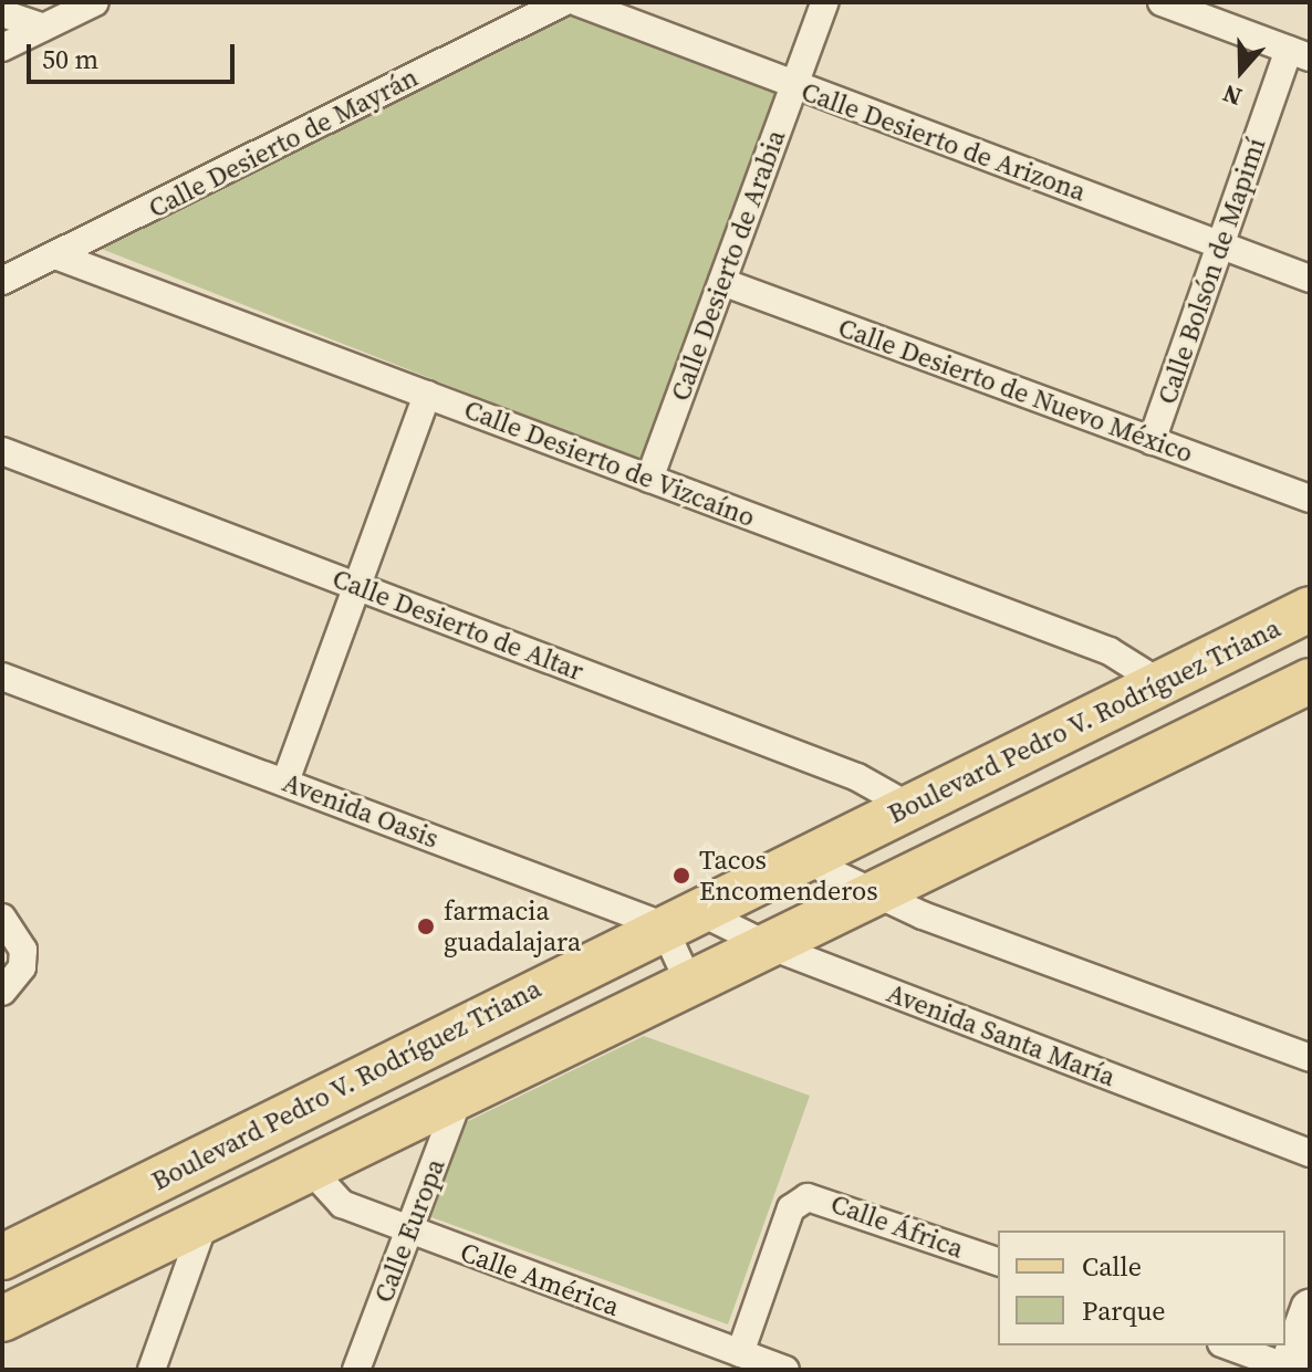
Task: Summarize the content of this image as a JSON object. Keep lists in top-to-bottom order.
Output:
{
  "streets": {
    "main road": ["Boulevard Pedro V. Rodríguez Triana"],
    "street": [
      "Calle Desierto de Arizona",
      "Calle Desierto de Mayrán",
      "Calle Desierto de Arabia",
      "Calle Bolsón de Mapimí",
      "Calle Desierto de Nuevo México",
      "Calle Desierto de Vizcaíno",
      "Calle Desierto de Altar",
      "Avenida Oasis",
      "Avenida Santa María",
      "Calle África",
      "Calle Europa",
      "Calle América"
    ]
  },
  "crossings": [
    ["Calle Desierto de Arizona", "Calle Desierto de Arabia"],
    ["Calle Desierto de Arizona", "Calle Bolsón de Mapimí"],
    ["Calle Desierto de Mayrán", "Calle Desierto de Vizcaíno"],
    ["Calle Desierto de Arabia", "Calle Desierto de Nuevo México"],
    ["Calle Desierto de Arabia", "Calle Desierto de Vizcaíno"],
    ["Calle Bolsón de Mapimí", "Calle Desierto de Nuevo México"],
    ["Calle Desierto de Vizcaíno", "Boulevard Pedro V. Rodríguez Triana"],
    ["Calle Desierto de Altar", "Boulevard Pedro V. Rodríguez Triana"],
    ["Boulevard Pedro V. Rodríguez Triana", "Avenida Oasis"],
    ["Boulevard Pedro V. Rodríguez Triana", "Avenida Santa María"],
    ["Boulevard Pedro V. Rodríguez Triana", "Calle Europa"],
    ["Boulevard Pedro V. Rodríguez Triana", "Calle América"],
    ["Avenida Oasis", "Avenida Santa María"],
    ["Calle África", "Calle América"],
    ["Calle Europa", "Calle América"]
  ],
  "places": ["Tacos Encomenderos", "farmacia guadalajara"],
  "legend": ["Calle", "Parque"],
  "scale_bar": "50 m",
  "north": "bottom"
}
